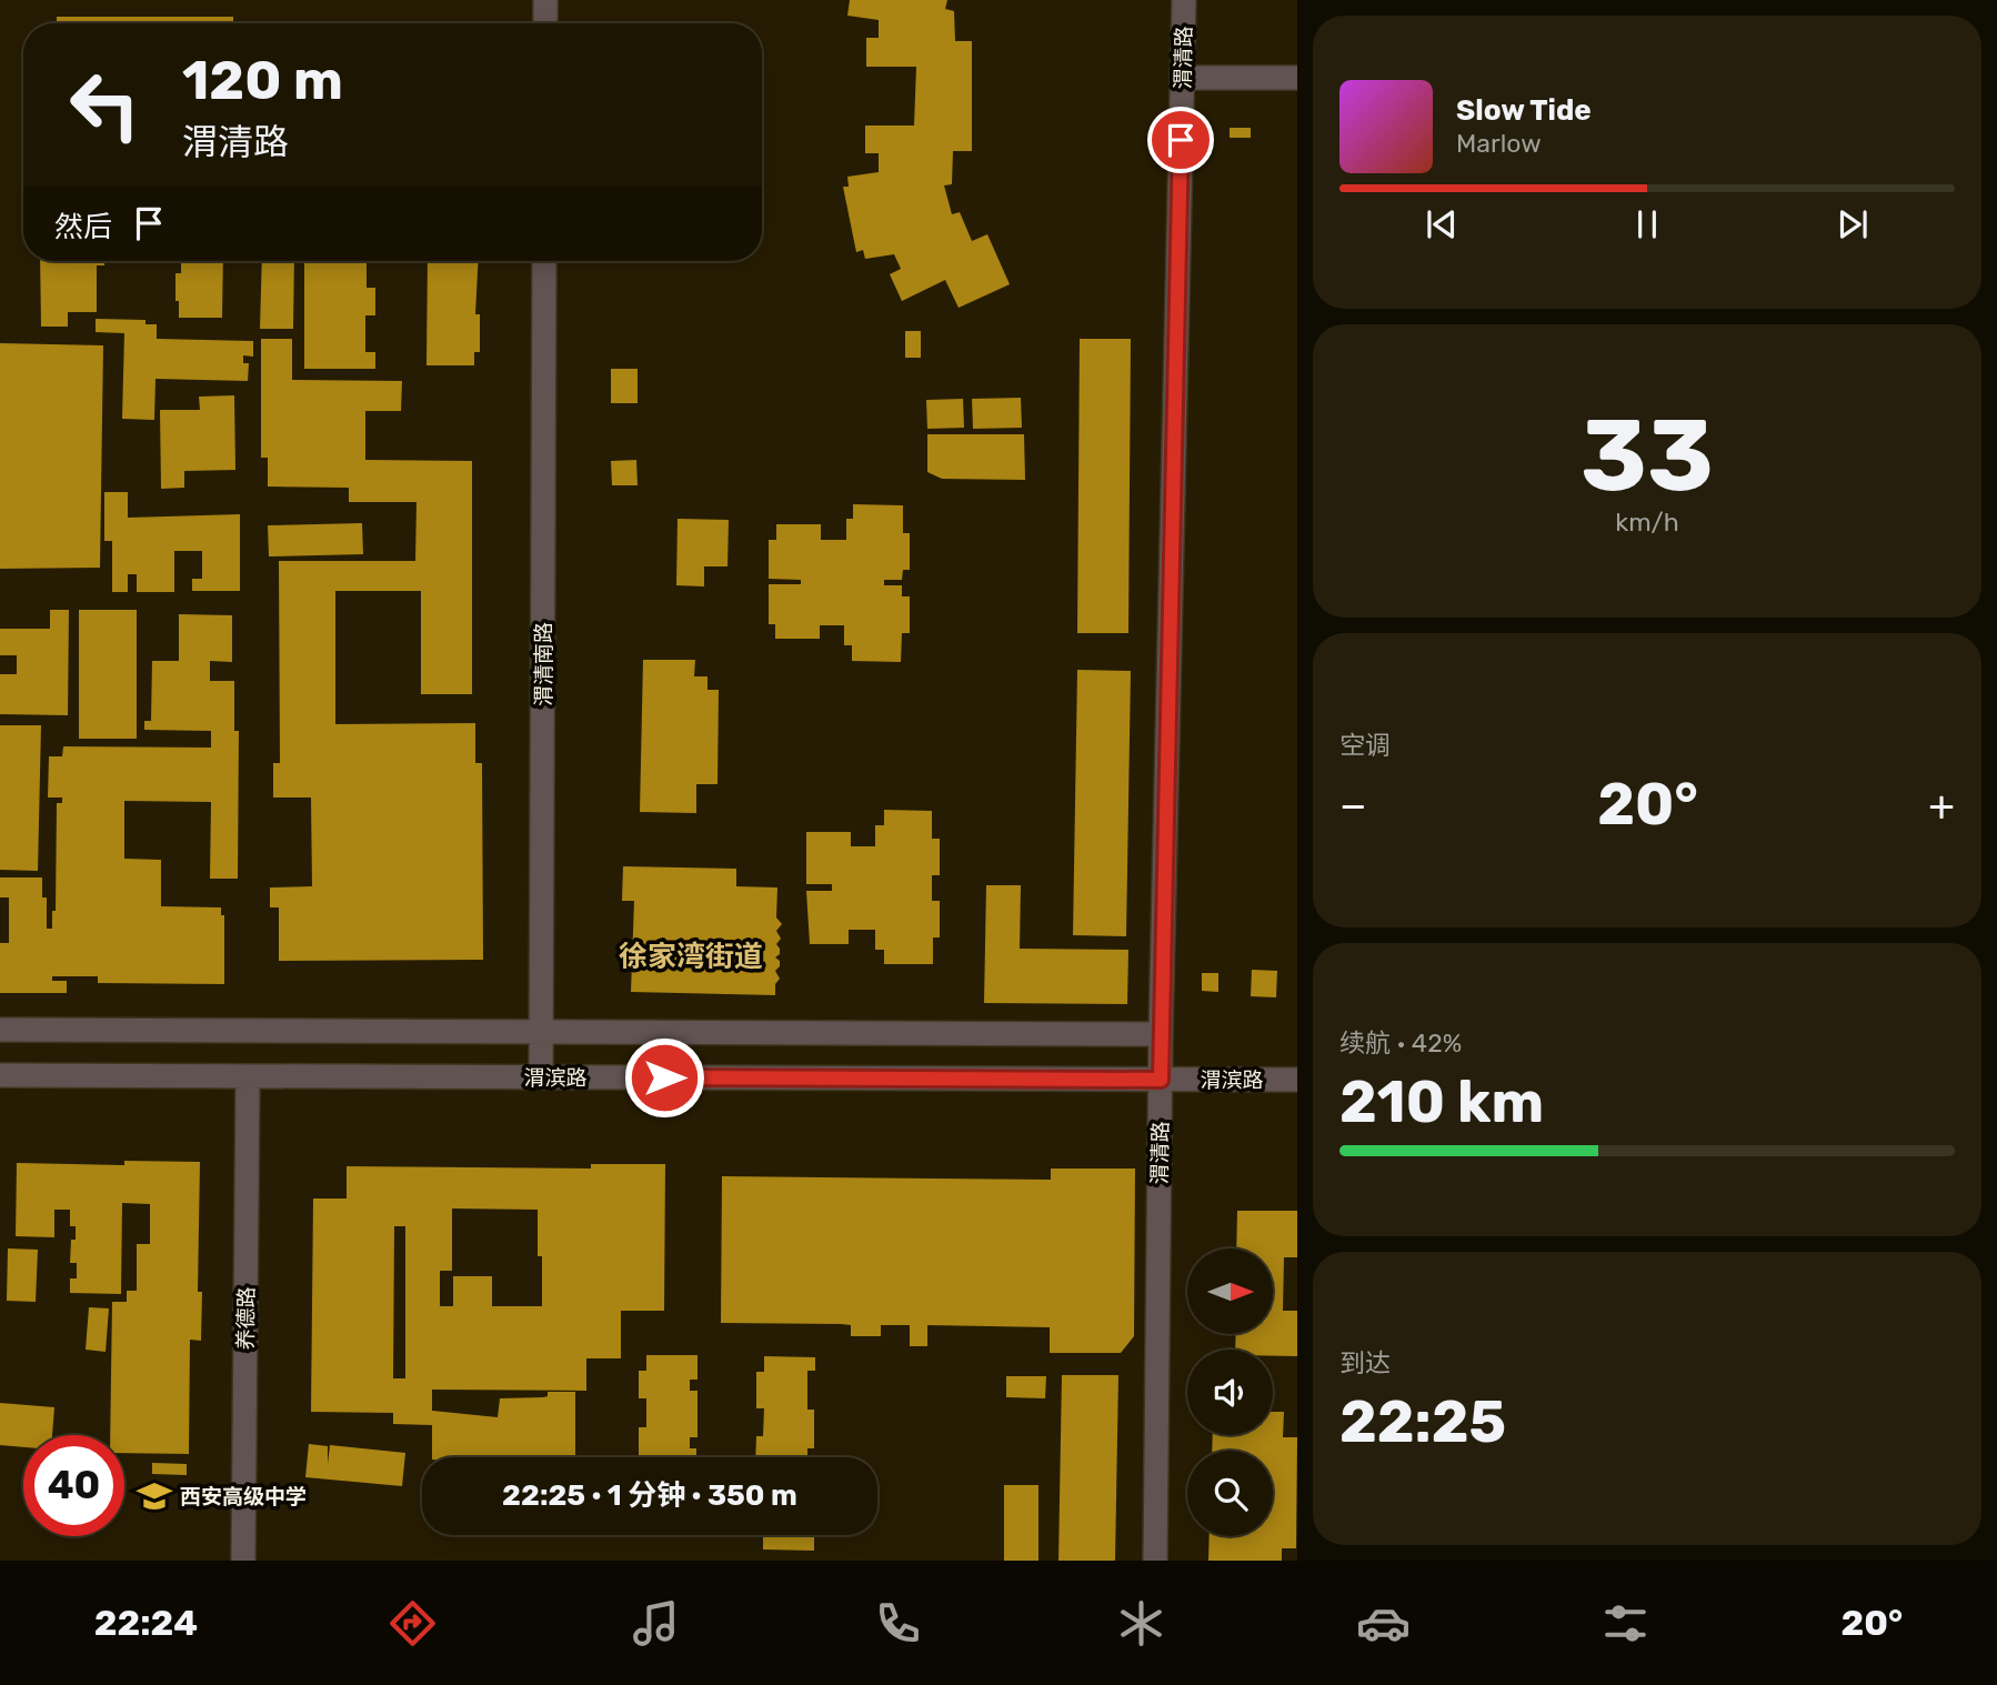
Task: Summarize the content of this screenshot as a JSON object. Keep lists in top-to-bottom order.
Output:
{
  "streets": {
    "street": [
      "渭清路",
      "渭清南路",
      "渭滨路",
      "养德路"
    ]
  },
  "crossings": [
    ["渭清路", "渭滨路"],
    ["渭清南路", "渭滨路"],
    ["渭滨路", "养德路"]
  ],
  "districts": ["徐家湾街道"],
  "places": {
    "school or university": ["西安高级中学"]
  },
  "north": "right",
  "page": {
    "turn": ["120 m", "渭清路"],
    "song": ["Slow Tide", "Marlow"],
    "then": "然后",
    "tile": [
      ["33", "km/h"],
      "空调",
      ["续航 · 42%", "210 km"],
      ["到达", "22:25"]
    ],
    "heat": ["−", "20°", "+"],
    "limit": "40",
    "trip": "22:25 · 1 分钟 · 350 m",
    "tabs": ["22:24", "20°"]
  }
}
